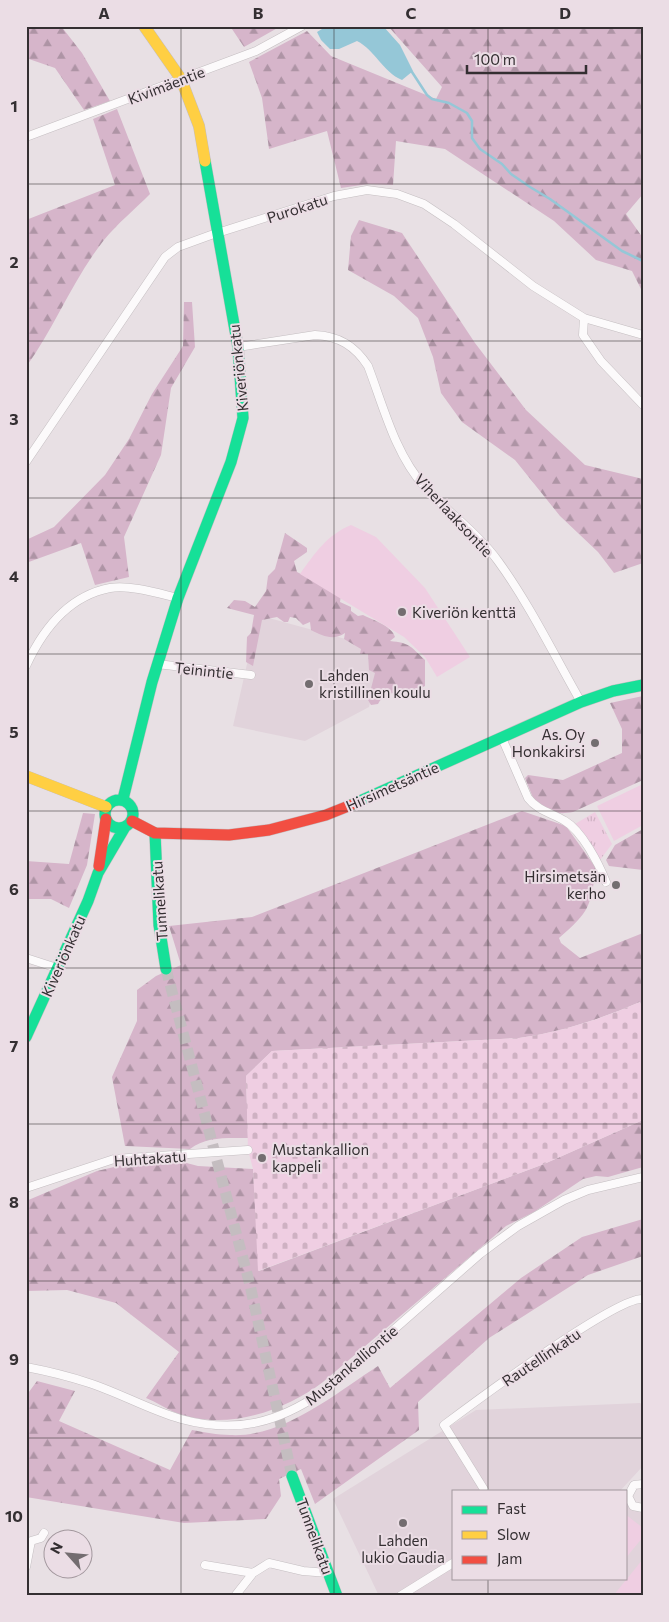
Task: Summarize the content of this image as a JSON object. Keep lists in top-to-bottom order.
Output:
{
  "streets": {
    "street": [
      "Kivimäentie",
      "Purokatu",
      "Kiveriönkatu",
      "Viherlaaksontie",
      "Teinintie",
      "Hirsimetsäntie",
      "Tunnelikatu",
      "Huhtakatu",
      "Rautellinkatu",
      "Mustankalliontie"
    ]
  },
  "crossings": [
    ["Kivimäentie", "Kiveriönkatu"],
    ["Purokatu", "Kiveriönkatu"],
    ["Kiveriönkatu", "Viherlaaksontie"],
    ["Kiveriönkatu", "Teinintie"],
    ["Kiveriönkatu", "Hirsimetsäntie"],
    ["Viherlaaksontie", "Hirsimetsäntie"],
    ["Hirsimetsäntie", "Tunnelikatu"]
  ],
  "places": [
    "Kiveriön kenttä",
    "Lahden kristillinen koulu",
    "As. Oy Honkakirsi",
    "Hirsimetsän kerho",
    "Mustankallion kappeli",
    "Lahden lukio Gaudia"
  ],
  "legend": ["Fast", "Slow", "Jam"],
  "scale_bar": "100 m",
  "north": "top left",
  "grid": {
    "columns": [
      "A",
      "B",
      "C",
      "D"
    ],
    "rows": [
      "1",
      "2",
      "3",
      "4",
      "5",
      "6",
      "7",
      "8",
      "9",
      "10"
    ]
  }
}
